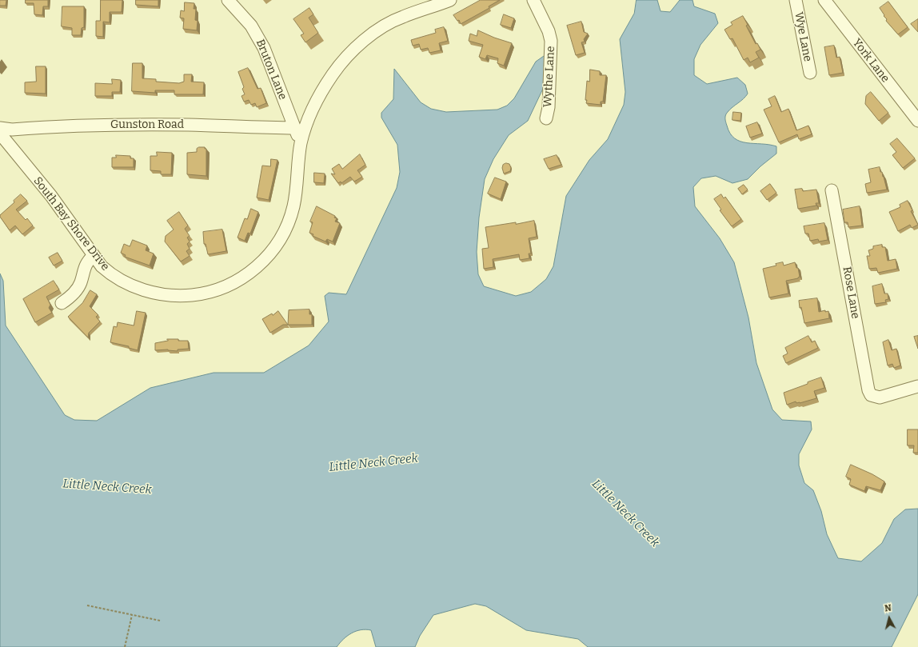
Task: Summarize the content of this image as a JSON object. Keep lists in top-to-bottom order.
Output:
{
  "streets": {
    "street": [
      "Wye Lane",
      "York Lane",
      "Bruton Lane",
      "Wythe Lane",
      "Gunston Road",
      "South Bay Shore Drive",
      "Rose Lane"
    ]
  },
  "crossings": [
    ["Bruton Lane", "Gunston Road"],
    ["Bruton Lane", "South Bay Shore Drive"]
  ],
  "water": ["Little Neck Creek"],
  "north": "top"
}
